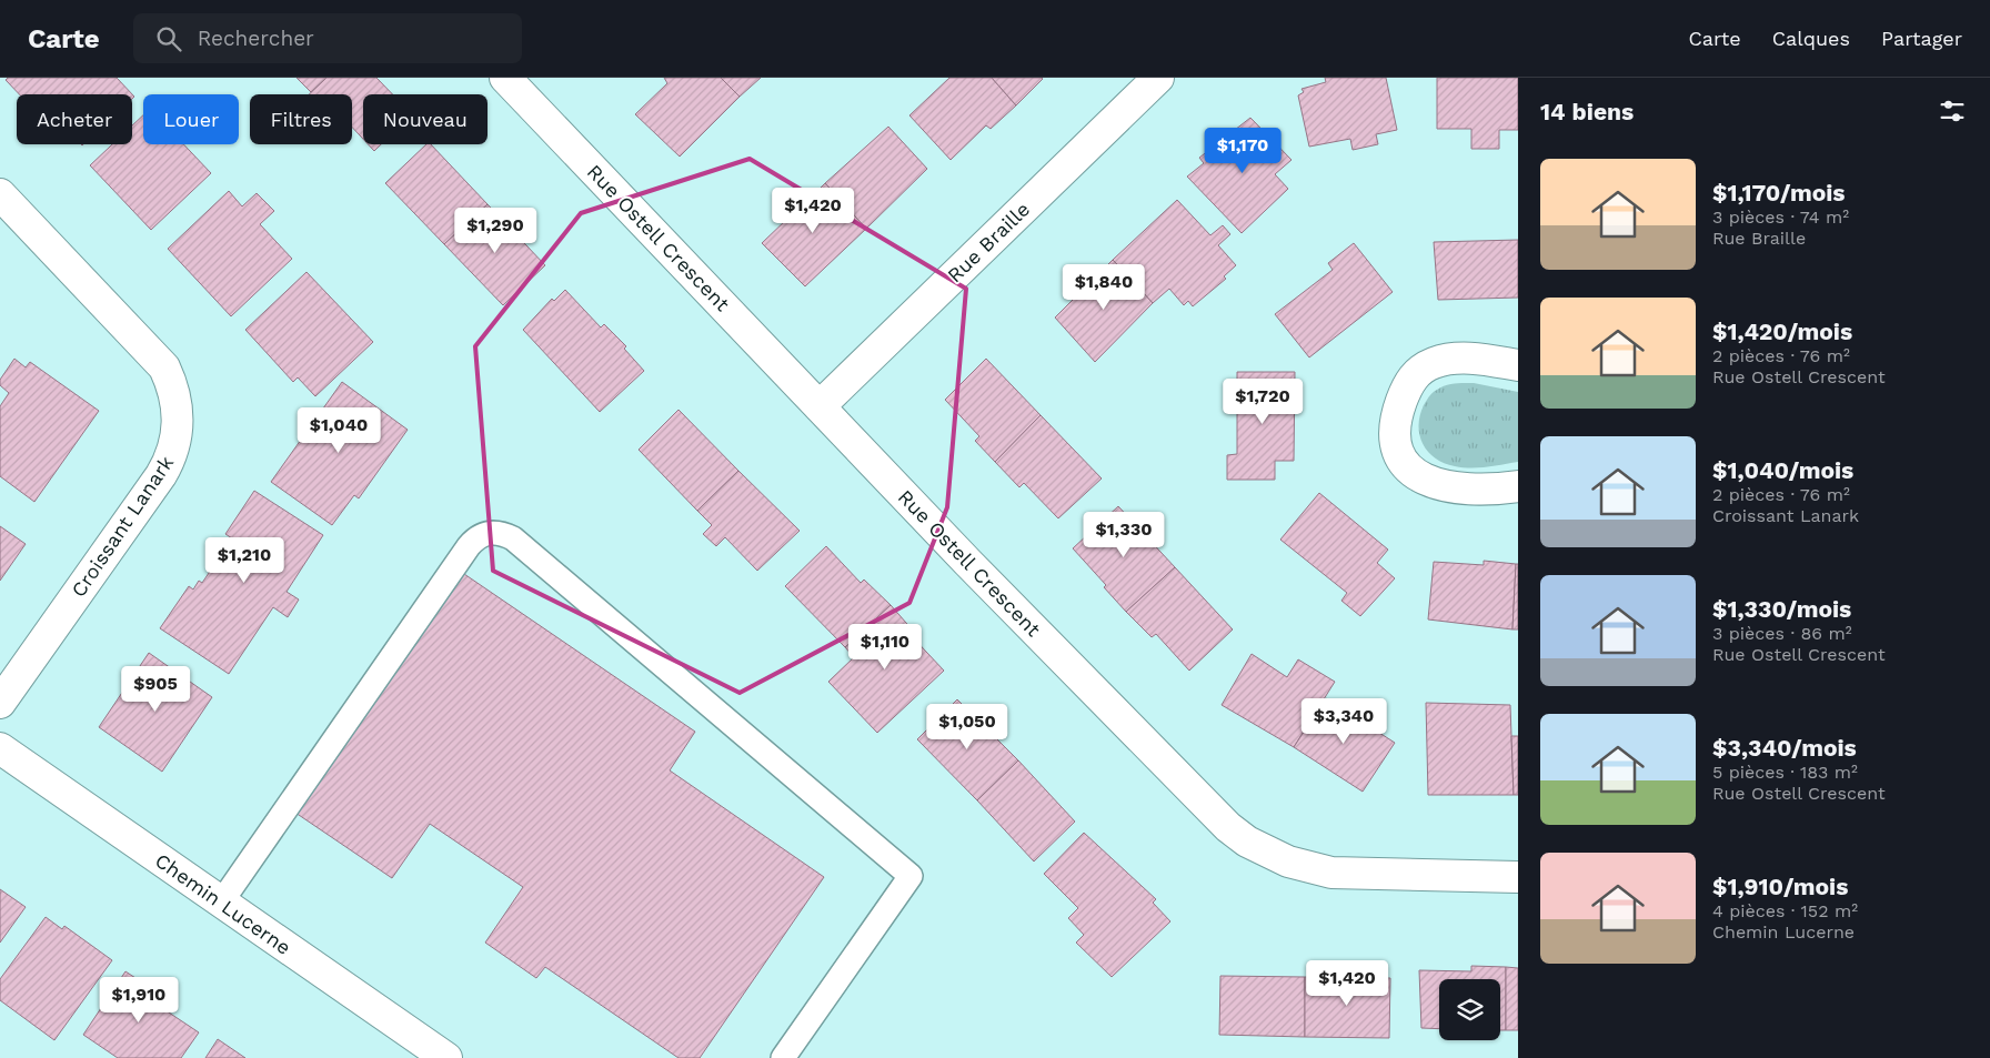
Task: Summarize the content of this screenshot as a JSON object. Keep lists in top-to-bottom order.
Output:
{
  "streets": {
    "street": [
      "Rue Ostell Crescent",
      "Rue Braille",
      "Croissant Lanark",
      "Chemin Lucerne"
    ]
  },
  "crossings": [
    ["Rue Ostell Crescent", "Rue Braille"]
  ],
  "page": {
    "header": "Carte",
    "search": "Rechercher",
    "nav": ["Carte", "Calques", "Partager"],
    "heading": "14 biens",
    "chip": [
      "Acheter",
      "Louer",
      "Filtres",
      "Nouveau"
    ],
    "price": [
      "$1,170",
      "$1,420",
      "$1,290",
      "$1,840",
      "$1,720",
      "$1,040",
      "$1,330",
      "$1,210",
      "$1,110",
      "$905",
      "$3,340",
      "$1,050",
      "$1,420",
      "$1,910"
    ],
    "list": [
      {
        "name": "$1,170/mois",
        "note": "3 pièces · 74 m² · Rue Braille"
      },
      {
        "name": "$1,420/mois",
        "note": "2 pièces · 76 m² · Rue Ostell Crescent"
      },
      {
        "name": "$1,040/mois",
        "note": "2 pièces · 76 m² · Croissant Lanark"
      },
      {
        "name": "$1,330/mois",
        "note": "3 pièces · 86 m² · Rue Ostell Crescent"
      },
      {
        "name": "$3,340/mois",
        "note": "5 pièces · 183 m² · Rue Ostell Crescent"
      },
      {
        "name": "$1,910/mois",
        "note": "4 pièces · 152 m² · Chemin Lucerne"
      }
    ]
  }
}
